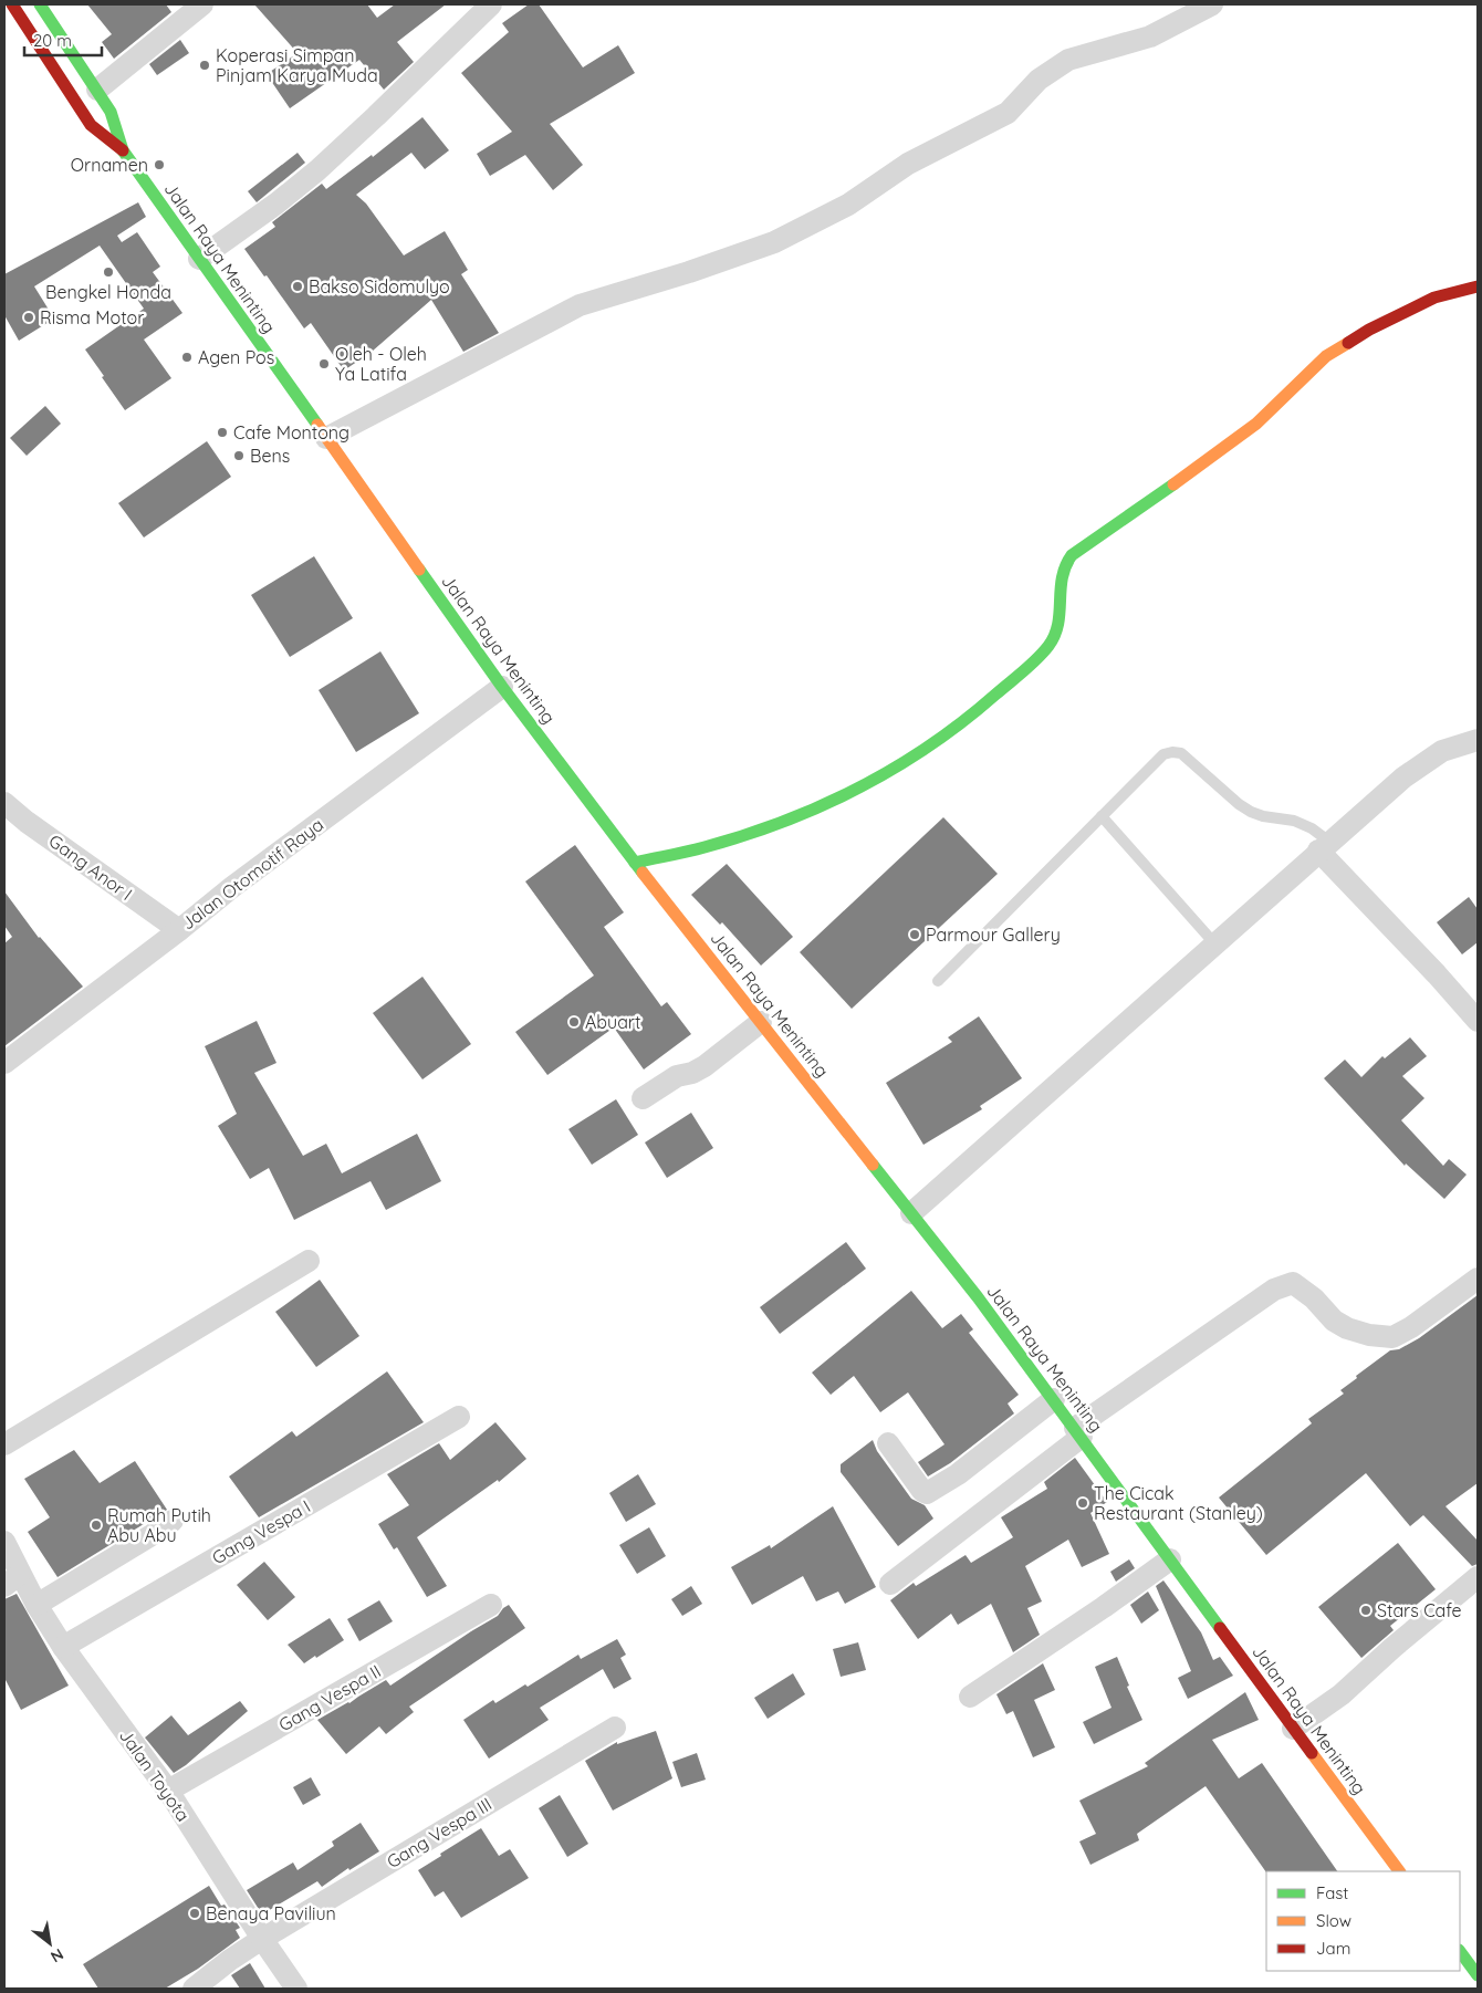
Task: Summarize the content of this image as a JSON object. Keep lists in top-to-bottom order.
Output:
{
  "streets": {
    "main road": ["Jalan Raya Meninting"],
    "street": [
      "Gang Anor I",
      "Jalan Otomotif Raya",
      "Gang Vespa I",
      "Gang Vespa II",
      "Jalan Toyota",
      "Gang Vespa III"
    ]
  },
  "crossings": [
    ["Jalan Raya Meninting", "Jalan Otomotif Raya"],
    ["Gang Anor I", "Jalan Otomotif Raya"],
    ["Gang Vespa I", "Jalan Toyota"],
    ["Gang Vespa II", "Jalan Toyota"],
    ["Jalan Toyota", "Gang Vespa III"]
  ],
  "places": [
    "Koperasi Simpan Pinjam Karya Muda",
    "Ornamen",
    "Bengkel Honda",
    "Bakso Sidomulyo",
    "Risma Motor",
    "Agen Pos",
    "Oleh - Oleh Ya Latifa",
    "Cafe Montong",
    "Bens",
    "Parmour Gallery",
    "Abuart",
    "The Cicak Restaurant (Stanley)",
    "Rumah Putih Abu Abu",
    "Stars Cafe",
    "Benaya Paviliun"
  ],
  "legend": ["Fast", "Slow", "Jam"],
  "scale_bar": "20 m",
  "north": "bottom right"
}
